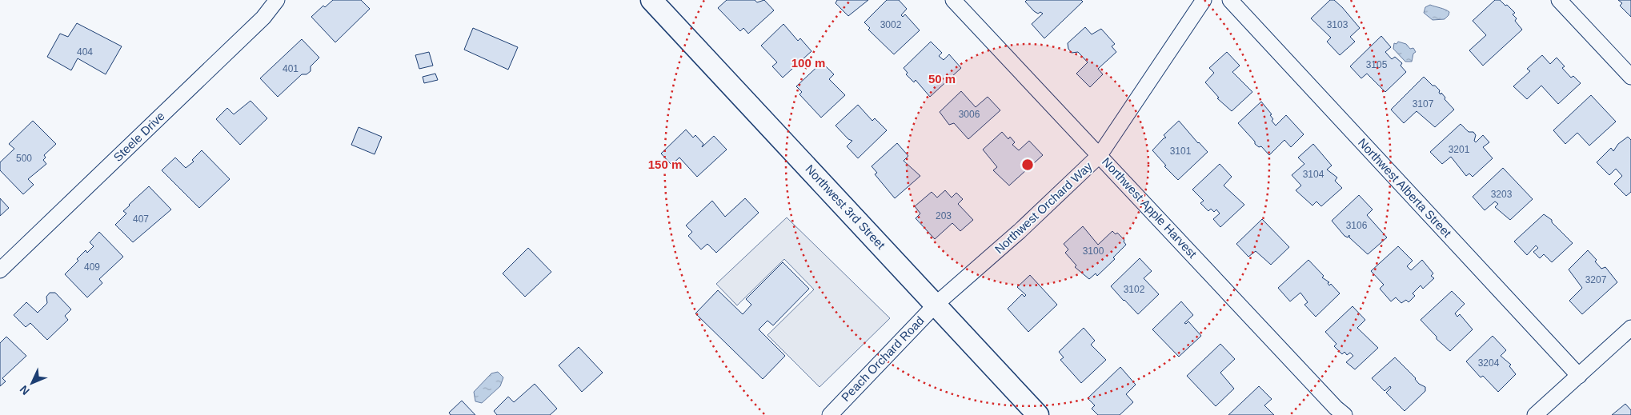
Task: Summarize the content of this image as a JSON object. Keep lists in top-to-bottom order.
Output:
{
  "streets": {
    "street": [
      "Steele Drive",
      "Northwest Alberta Street",
      "Northwest 3rd Street",
      "Northwest Orchard Way",
      "Northwest Apple Harvest",
      "Peach Orchard Road"
    ]
  },
  "crossings": [
    ["Northwest 3rd Street", "Northwest Orchard Way"],
    ["Northwest 3rd Street", "Peach Orchard Road"],
    ["Northwest Orchard Way", "Northwest Apple Harvest"],
    ["Northwest Orchard Way", "Peach Orchard Road"]
  ],
  "house_numbers": [
    "3002",
    "3103",
    "404",
    "3105",
    "401",
    "3107",
    "3006",
    "3201",
    "3101",
    "500",
    "3104",
    "3203",
    "203",
    "407",
    "3106",
    "3100",
    "409",
    "3207",
    "3102",
    "3204"
  ],
  "north": "bottom left",
  "rings": ["100 m", "50 m", "150 m"]
}
